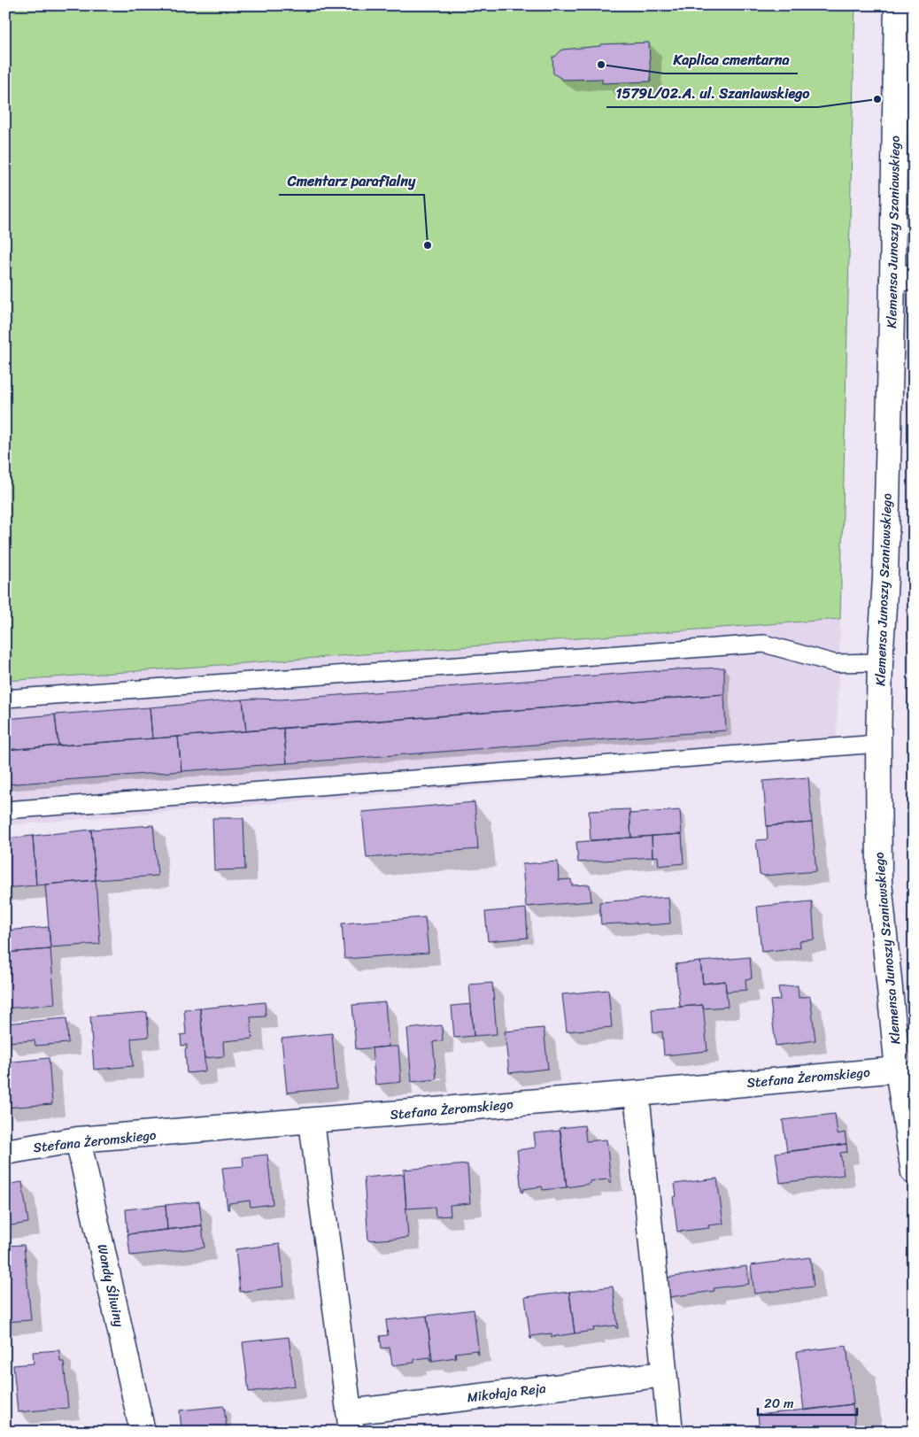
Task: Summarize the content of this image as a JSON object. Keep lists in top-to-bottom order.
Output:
{
  "streets": {
    "street": [
      "Klemensa Junoszy Szaniawskiego",
      "Stefana Żeromskiego",
      "Wandy Śliwiny",
      "Mikołaja Reja"
    ]
  },
  "crossings": [
    ["Klemensa Junoszy Szaniawskiego", "Stefana Żeromskiego"],
    ["Stefana Żeromskiego", "Wandy Śliwiny"],
    ["Stefana Żeromskiego", "Mikołaja Reja"]
  ],
  "places": ["Kaplica cmentarna", "1579L/02.A. ul. Szaniawskiego", "Cmentarz parafialny"],
  "scale_bar": "20 m"
}
